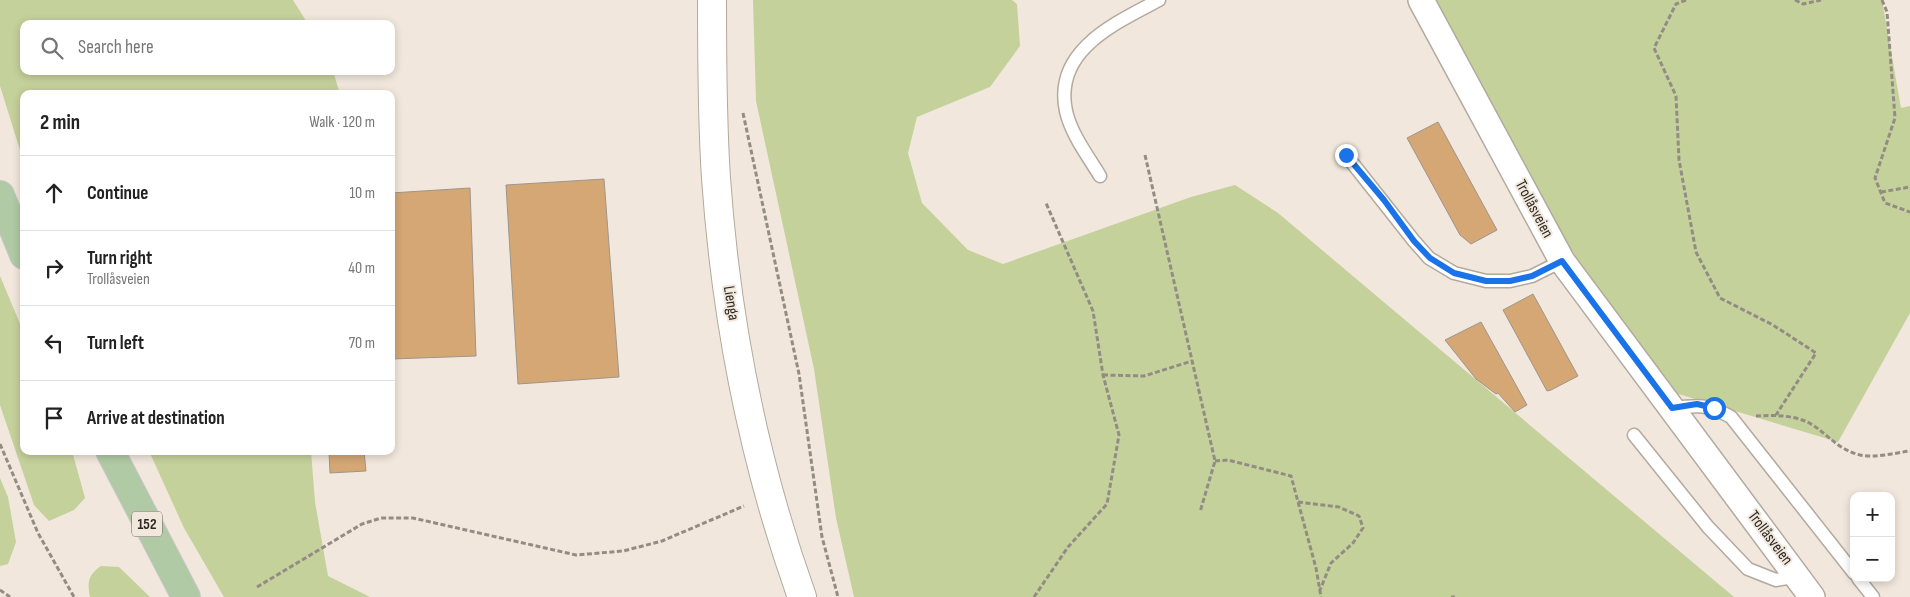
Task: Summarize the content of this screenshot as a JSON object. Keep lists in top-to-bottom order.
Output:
{
  "streets": {
    "main road": ["152"],
    "street": ["Trollåsveien", "Lienga"]
  },
  "page": {
    "search": "Search here",
    "heading": ["2 min", "Walk · 120 m"],
    "list": [
      ["Continue", "10 m"],
      ["Turn right", "Trollåsveien", "40 m"],
      ["Turn left", "70 m"],
      "Arrive at destination"
    ],
    "map_buttons": ["+", "−"]
  }
}
